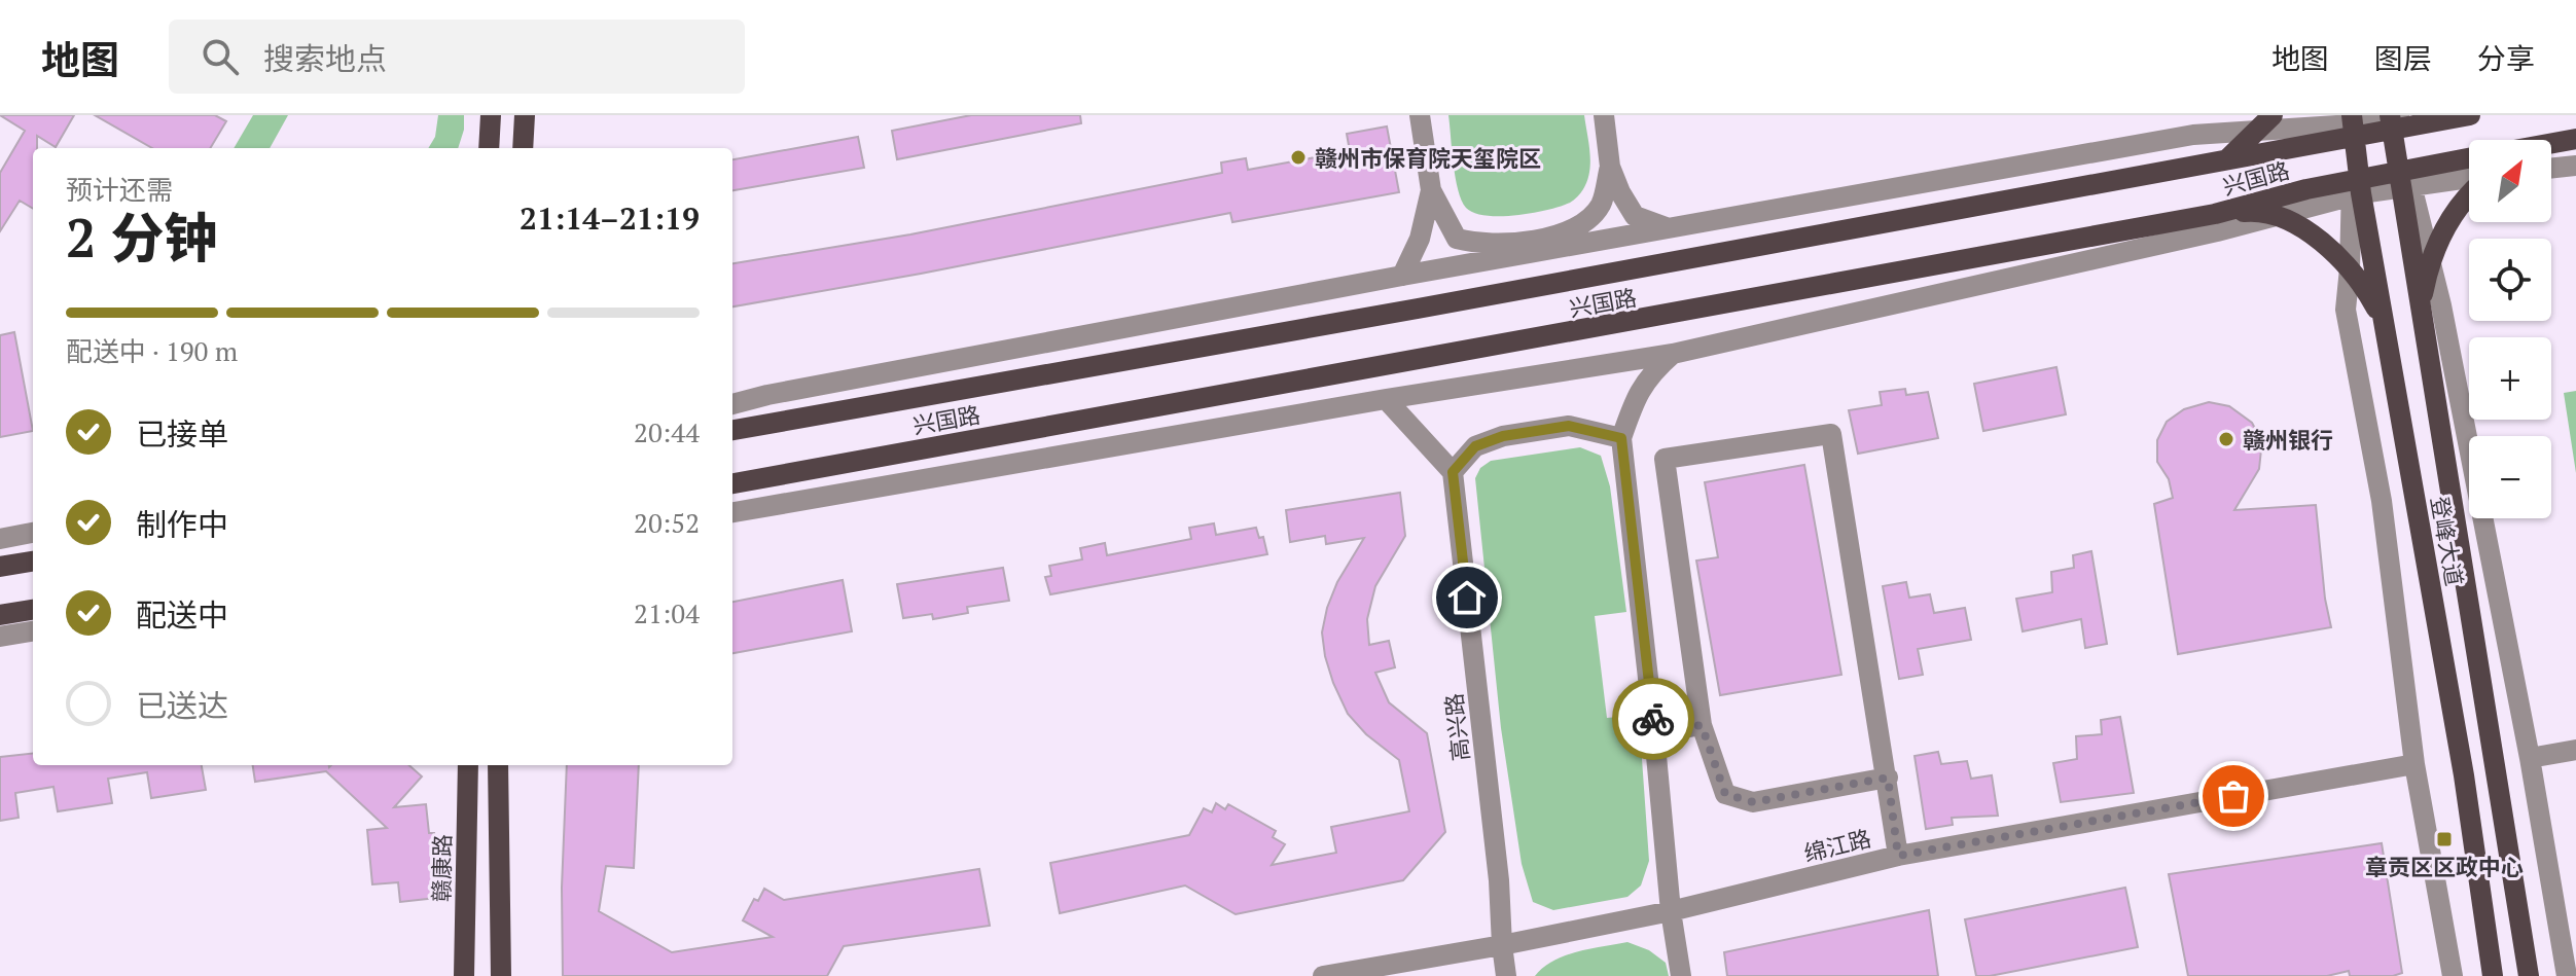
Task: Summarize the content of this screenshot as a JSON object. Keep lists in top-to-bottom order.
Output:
{
  "streets": {
    "main road": ["兴国路", "登峰大道", "赣康路"],
    "street": ["高兴路", "绵江路"]
  },
  "crossings": [
    ["兴国路", "登峰大道"],
    ["高兴路", "绵江路"]
  ],
  "places": {
    "other": ["赣州市保育院天玺院区", "赣州银行"],
    "transit": ["章贡区区政中心"]
  },
  "north": "top right",
  "page": {
    "header": "地图",
    "search": "搜索地点",
    "nav": ["地图", "图层", "分享"],
    "map_buttons": ["+", "−"],
    "heading": ["2 分钟", "预计还需", "21:14–21:19"],
    "bar": "配送中 · 190 m",
    "list": [
      ["已接单", "20:44"],
      ["制作中", "20:52"],
      ["配送中", "21:04"],
      "已送达"
    ]
  }
}
